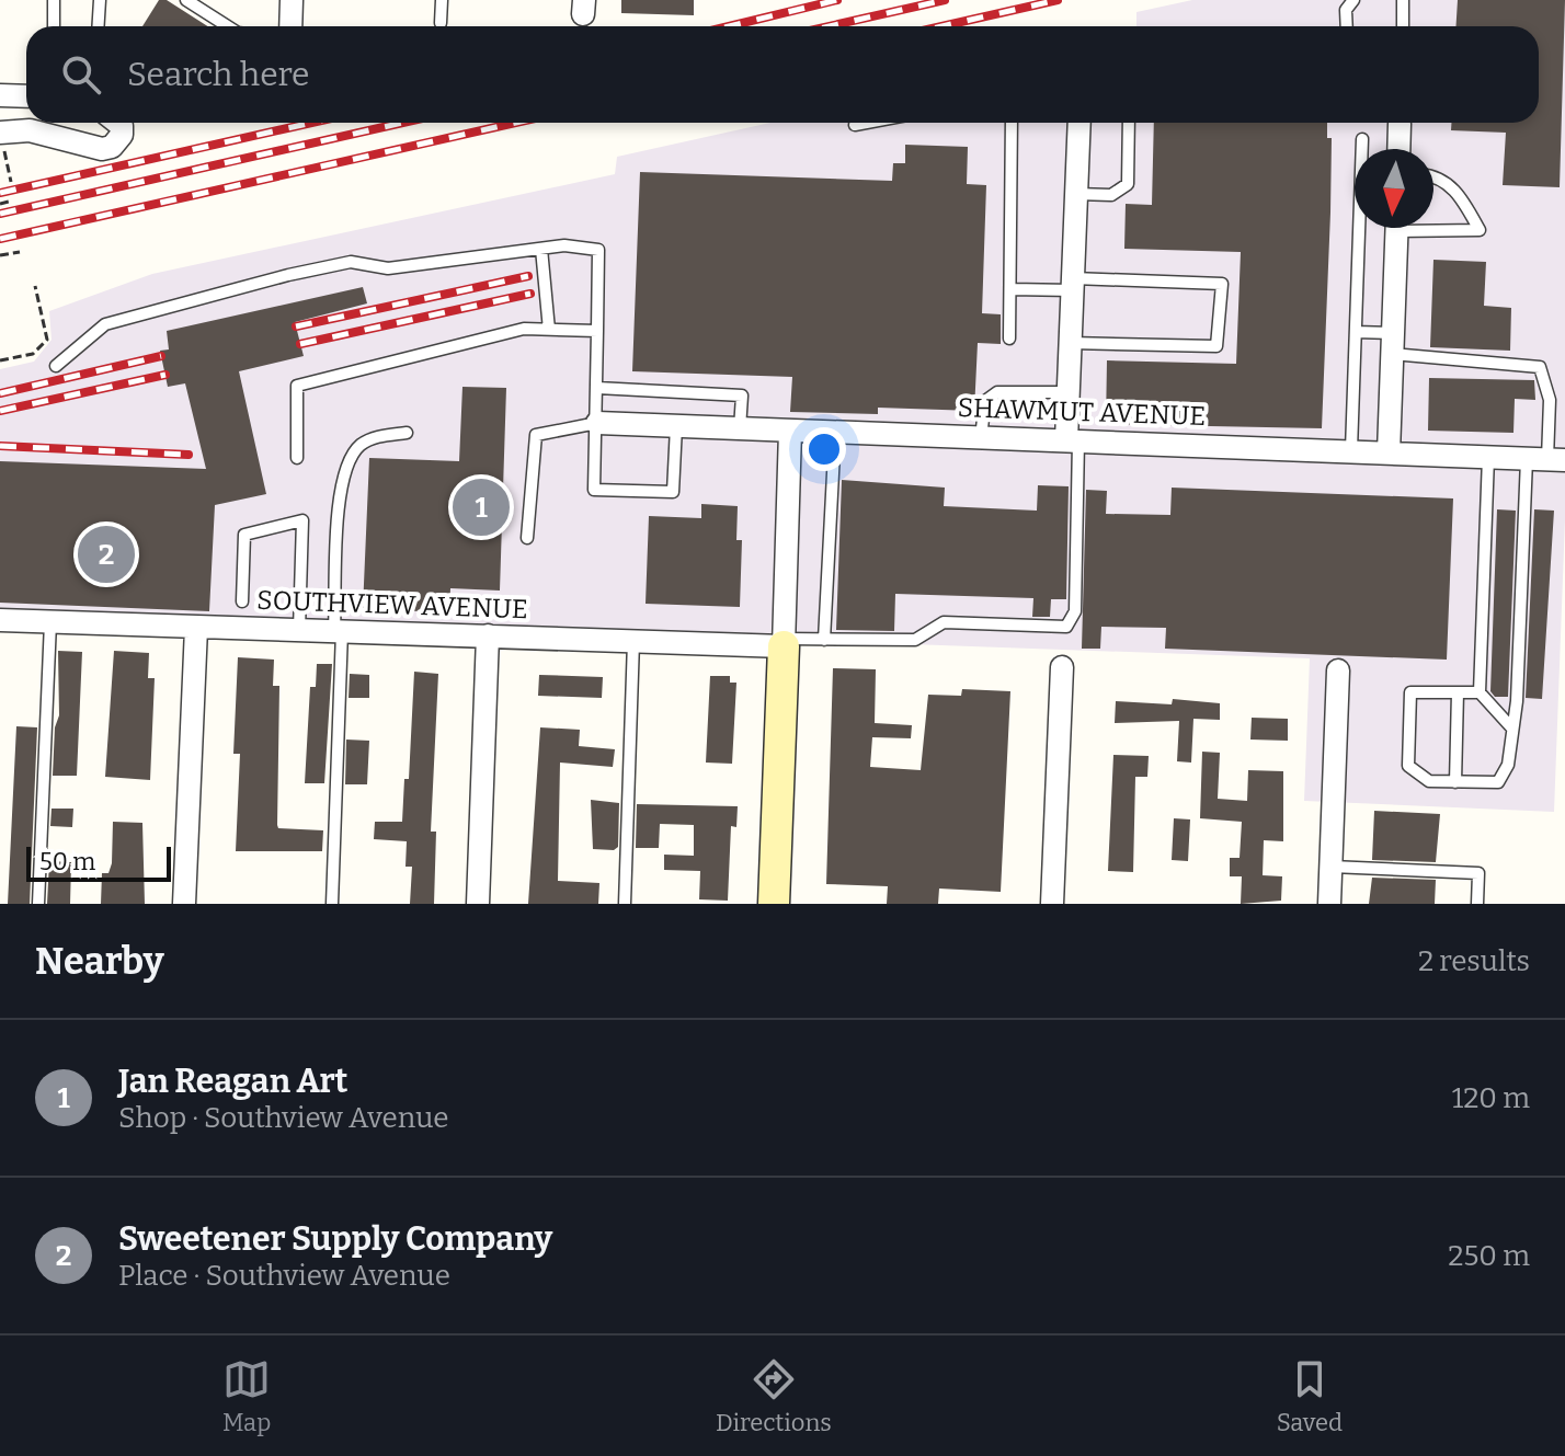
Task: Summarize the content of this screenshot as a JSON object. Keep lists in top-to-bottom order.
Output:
{
  "streets": {
    "street": ["SHAWMUT AVENUE", "SOUTHVIEW AVENUE"]
  },
  "scale_bar": "50 m",
  "north": "bottom",
  "page": {
    "search": "Search here",
    "pins": ["1", "2"],
    "scale": "50 m",
    "heading": ["Nearby", "2 results"],
    "list": [
      {
        "mark": "1",
        "name": "Jan Reagan Art",
        "note": "Shop · Southview Avenue",
        "value": "120 m"
      },
      {
        "mark": "2",
        "name": "Sweetener Supply Company",
        "note": "Place · Southview Avenue",
        "value": "250 m"
      }
    ],
    "nav": ["Map", "Directions", "Saved"]
  }
}
